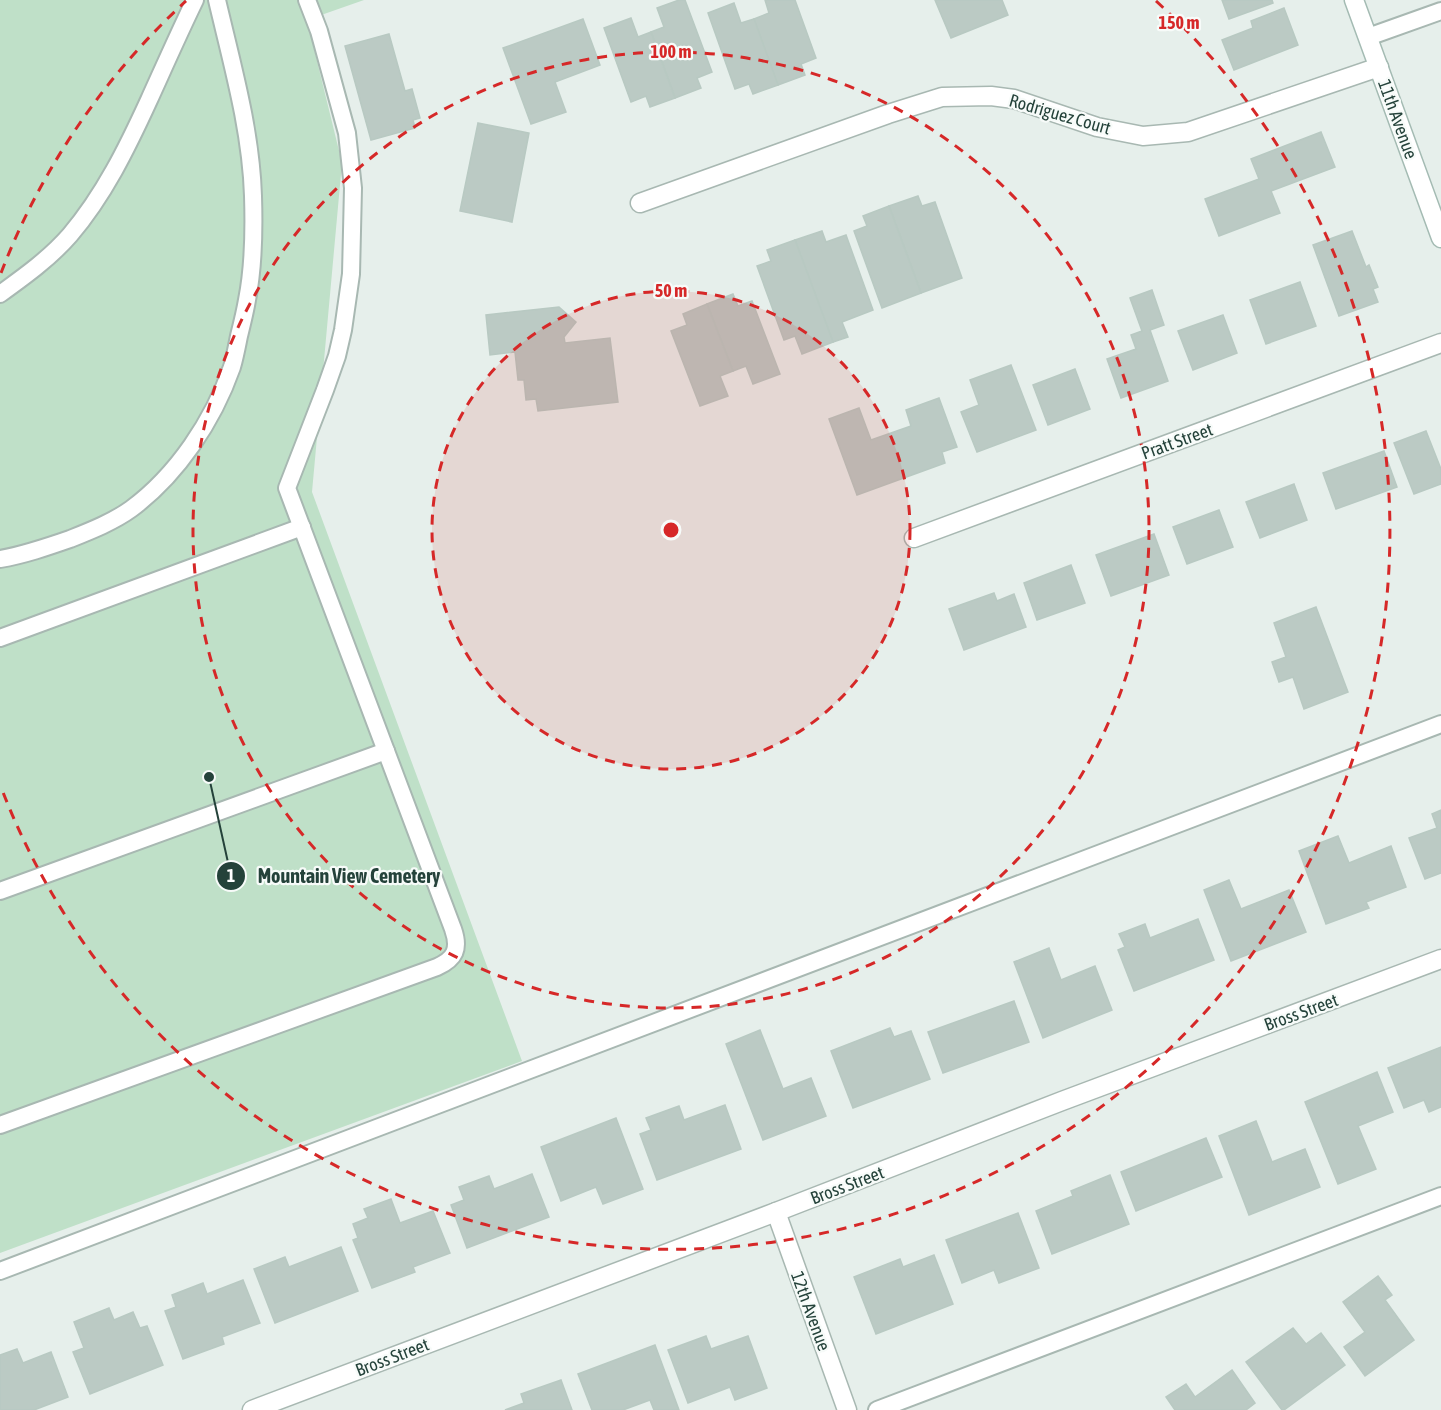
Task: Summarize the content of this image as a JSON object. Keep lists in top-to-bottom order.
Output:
{
  "streets": {
    "street": [
      "Rodriguez Court",
      "11th Avenue",
      "Pratt Street",
      "Bross Street",
      "12th Avenue"
    ]
  },
  "crossings": [
    ["Rodriguez Court", "11th Avenue"],
    ["Bross Street", "12th Avenue"]
  ],
  "places": ["Mountain View Cemetery"],
  "rings": ["150 m", "100 m", "50 m"]
}
